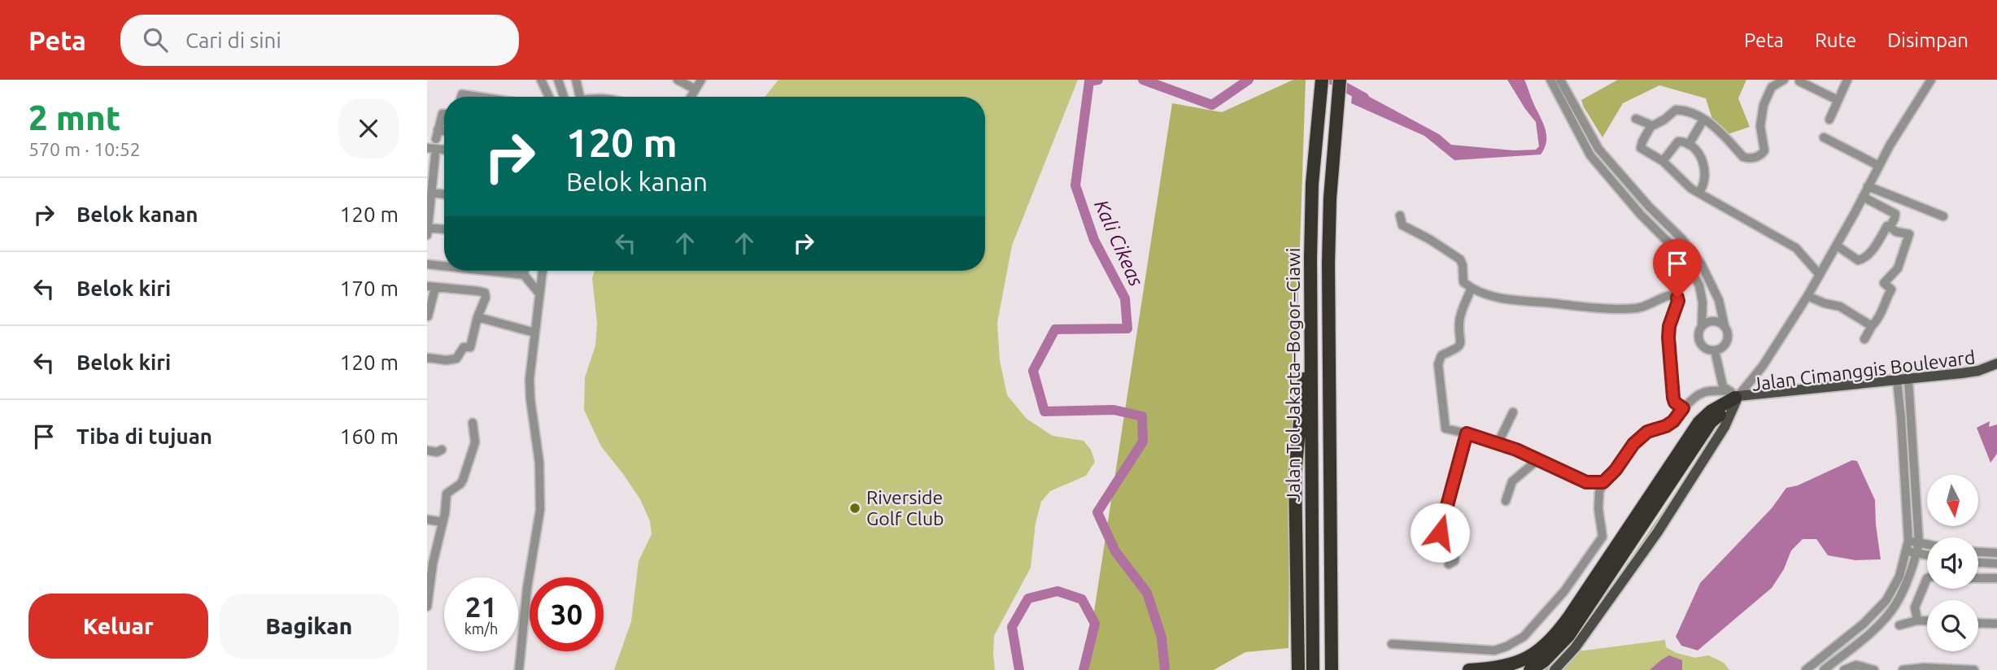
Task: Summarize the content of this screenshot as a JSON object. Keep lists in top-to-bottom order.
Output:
{
  "streets": {
    "highway": ["Jalan Tol Jakarta–Bogor–Ciawi"],
    "main road": ["Jalan Cimanggis Boulevard"]
  },
  "water": ["Kali Cikeas"],
  "places": ["Riverside Golf Club"],
  "north": "bottom",
  "page": {
    "header": "Peta",
    "search": "Cari di sini",
    "nav": ["Peta", "Rute", "Disimpan"],
    "heading": ["2 mnt", "570 m · 10:52"],
    "turn": ["120 m", "Belok kanan"],
    "list": [
      {
        "name": "Belok kanan",
        "value": "120 m"
      },
      {
        "name": "Belok kiri",
        "value": "170 m"
      },
      {
        "name": "Belok kiri",
        "value": "120 m"
      },
      {
        "name": "Tiba di tujuan",
        "value": "160 m"
      }
    ],
    "speed": "21 km/h",
    "limit": "30",
    "buttons": ["Keluar", "Bagikan"]
  }
}
